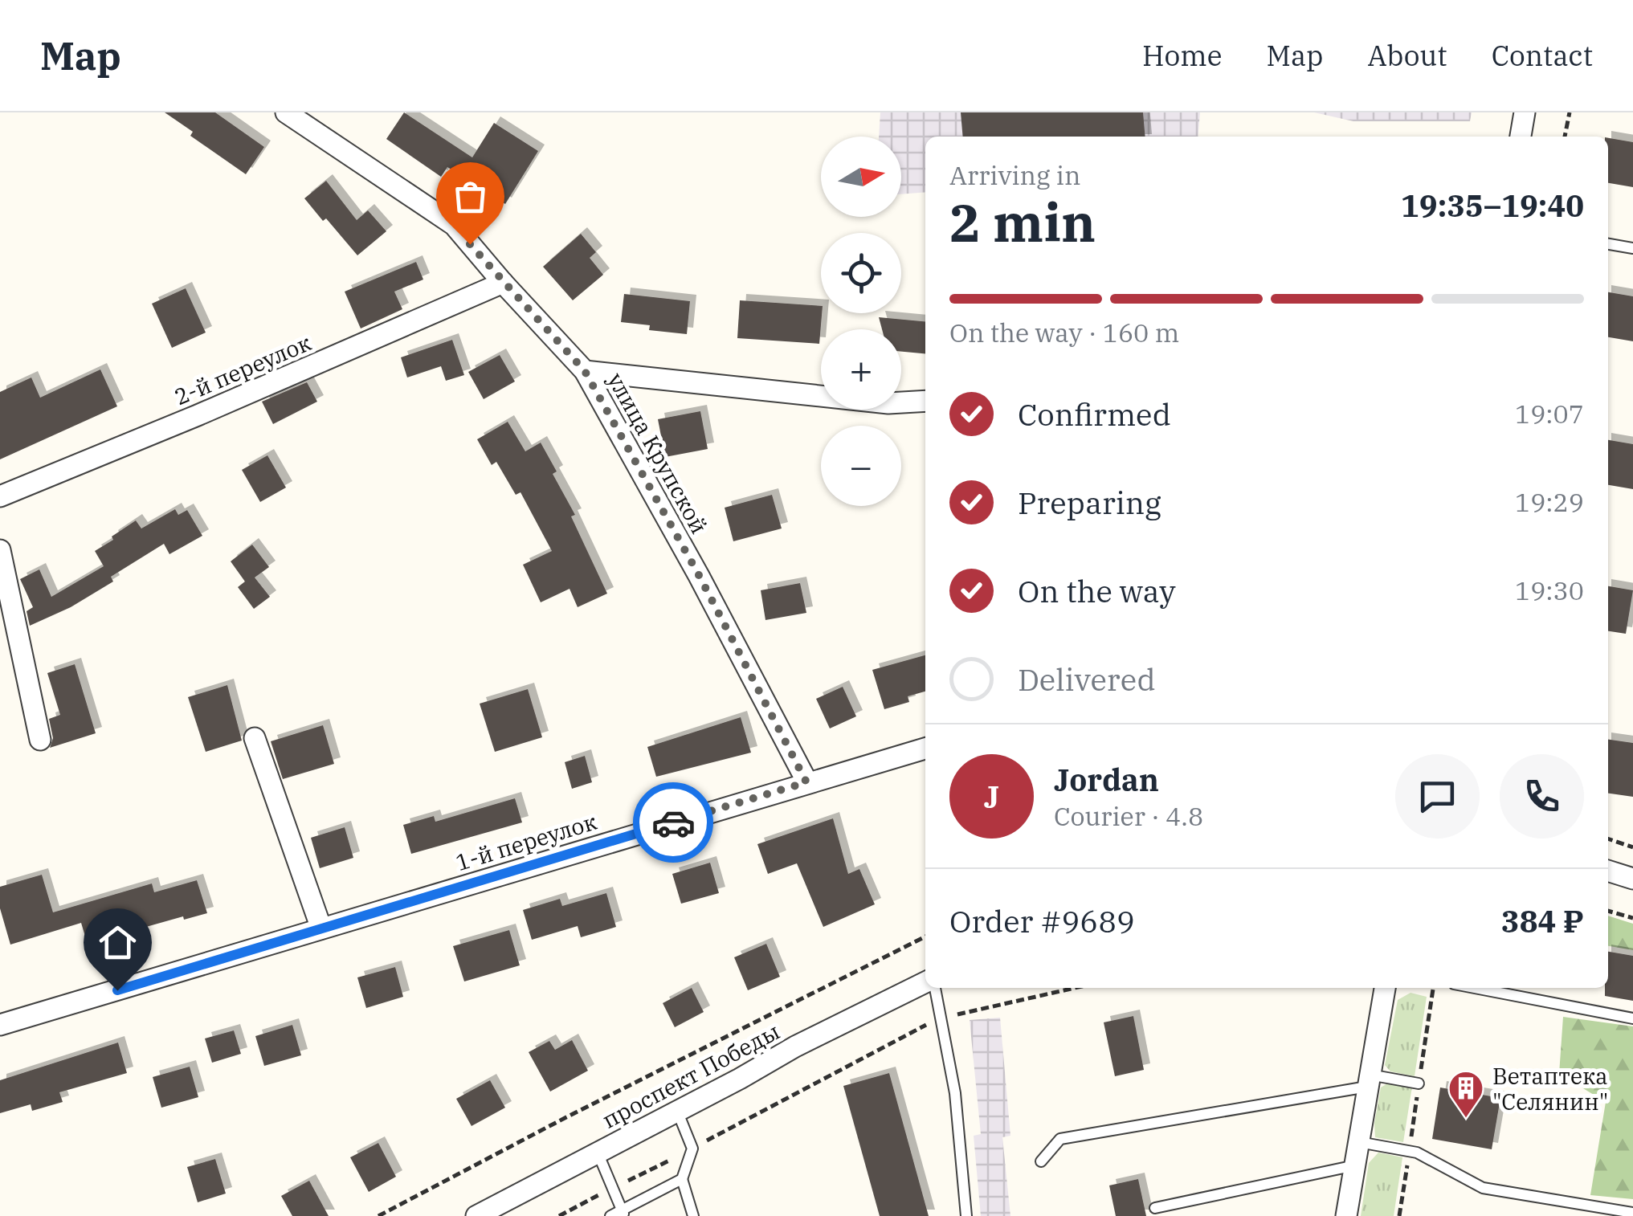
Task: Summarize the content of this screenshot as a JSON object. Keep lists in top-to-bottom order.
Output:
{
  "streets": {
    "street": [
      "2-й переулок",
      "улица Крупской",
      "1-й переулок",
      "проспект Победы"
    ]
  },
  "crossings": [
    ["2-й переулок", "улица Крупской"],
    ["улица Крупской", "1-й переулок"]
  ],
  "places": {
    "building": ["Ветаптека \"Селянин\""]
  },
  "north": "right",
  "page": {
    "header": "Map",
    "nav": [
      "Home",
      "Map",
      "About",
      "Contact"
    ],
    "map_buttons": ["+", "−"],
    "heading": ["2 min", "Arriving in", "19:35–19:40"],
    "panel": [
      "Jordan",
      "Courier · 4.8",
      "Order #9689",
      "384 ₽"
    ],
    "bar": "On the way · 160 m",
    "list": [
      ["Confirmed", "19:07"],
      ["Preparing", "19:29"],
      ["On the way", "19:30"],
      "Delivered"
    ],
    "round": "J"
  }
}
